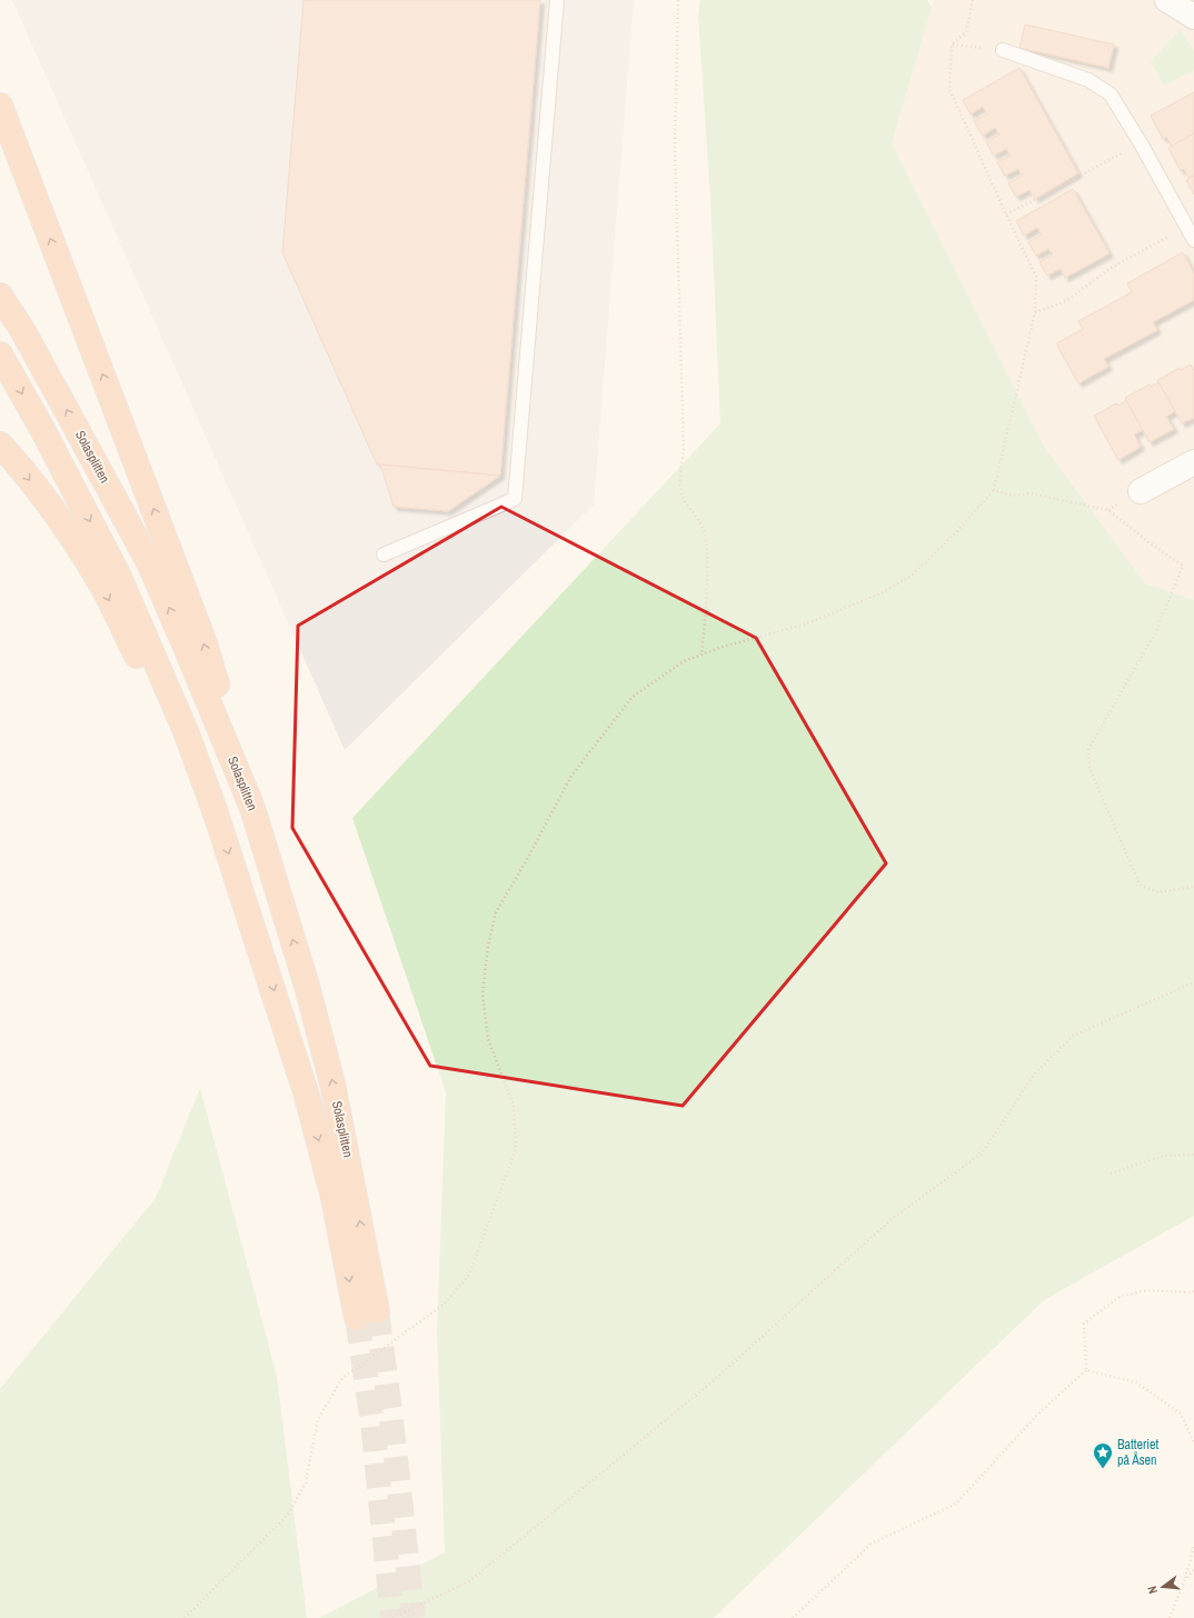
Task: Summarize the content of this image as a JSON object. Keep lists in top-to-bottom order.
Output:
{
  "streets": {
    "highway": ["Solasplitten"]
  },
  "places": {
    "place": ["Batteriet på Åsen"]
  },
  "north": "left"
}
